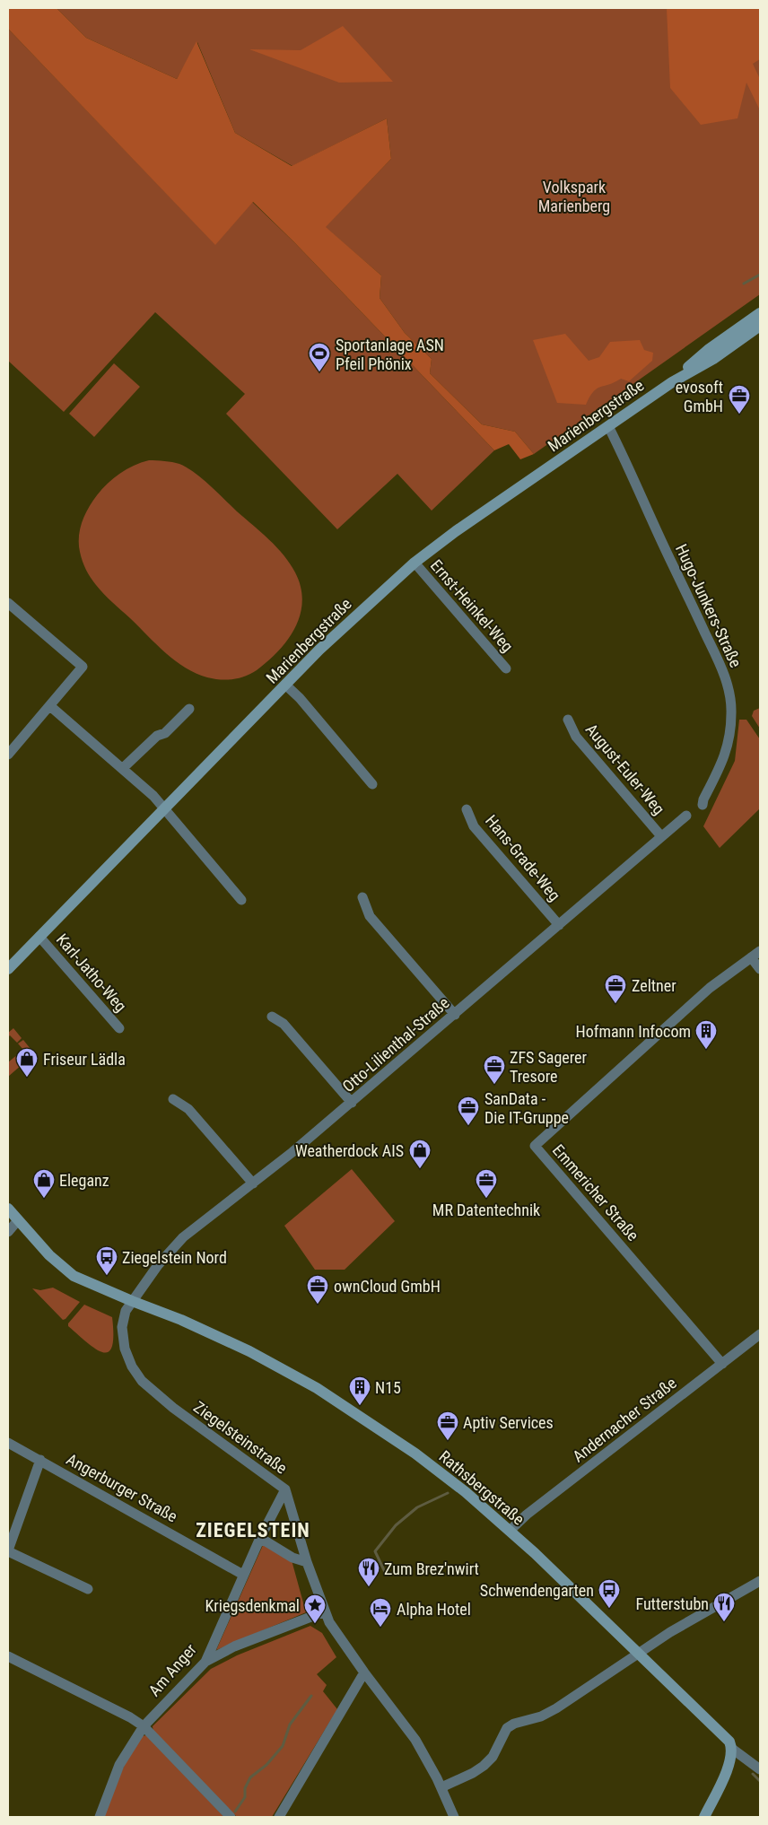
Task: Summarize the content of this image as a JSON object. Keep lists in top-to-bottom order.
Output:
{
  "streets": {
    "main road": ["Marienbergstraße", "Rathsbergstraße"],
    "street": [
      "Ernst-Heinkel-Weg",
      "Hugo-Junkers-Straße",
      "August-Euler-Weg",
      "Hans-Grade-Weg",
      "Karl-Jatho-Weg",
      "Otto-Lilienthal-Straße",
      "Emmericher Straße",
      "Andernacher Straße",
      "Ziegelsteinstraße",
      "Angerburger Straße",
      "Am Anger"
    ]
  },
  "crossings": [
    ["Marienbergstraße", "Ernst-Heinkel-Weg"],
    ["Marienbergstraße", "Hugo-Junkers-Straße"],
    ["Marienbergstraße", "Karl-Jatho-Weg"],
    ["August-Euler-Weg", "Otto-Lilienthal-Straße"],
    ["Hans-Grade-Weg", "Otto-Lilienthal-Straße"],
    ["Otto-Lilienthal-Straße", "Ziegelsteinstraße"],
    ["Otto-Lilienthal-Straße", "Rathsbergstraße"],
    ["Emmericher Straße", "Andernacher Straße"],
    ["Andernacher Straße", "Rathsbergstraße"],
    ["Ziegelsteinstraße", "Rathsbergstraße"],
    ["Ziegelsteinstraße", "Am Anger"],
    ["Angerburger Straße", "Am Anger"]
  ],
  "districts": ["ZIEGELSTEIN"],
  "parks": ["Volkspark Marienberg"],
  "places": {
    "sports": ["Sportanlage ASN Pfeil Phönix"],
    "office": [
      "evosoft GmbH",
      "Zeltner",
      "ZFS Sagerer Tresore",
      "SanData - Die IT-Gruppe",
      "MR Datentechnik",
      "ownCloud GmbH",
      "Aptiv Services"
    ],
    "building": ["Hofmann Infocom", "N15"],
    "shop": ["Friseur Lädla", "Weatherdock AIS", "Eleganz"],
    "bus stop": ["Ziegelstein Nord", "Schwendengarten"],
    "restaurant": ["Zum Brez'nwirt", "Futterstubn"],
    "place": ["Kriegsdenkmal"],
    "hotel": ["Alpha Hotel"]
  }
}
